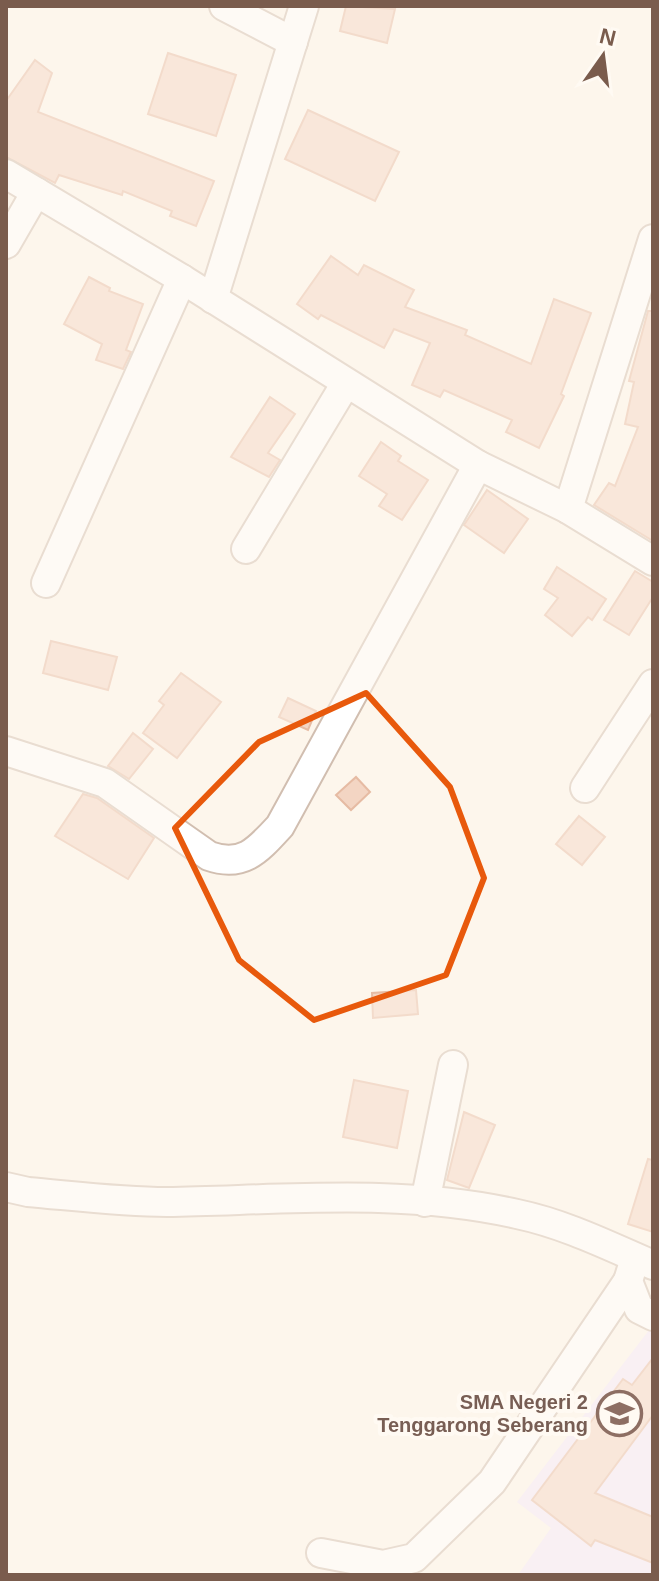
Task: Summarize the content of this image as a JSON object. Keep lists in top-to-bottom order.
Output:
{
  "places": {
    "school or university": ["SMA Negeri 2 Tenggarong Seberang"]
  },
  "north": "top"
}
